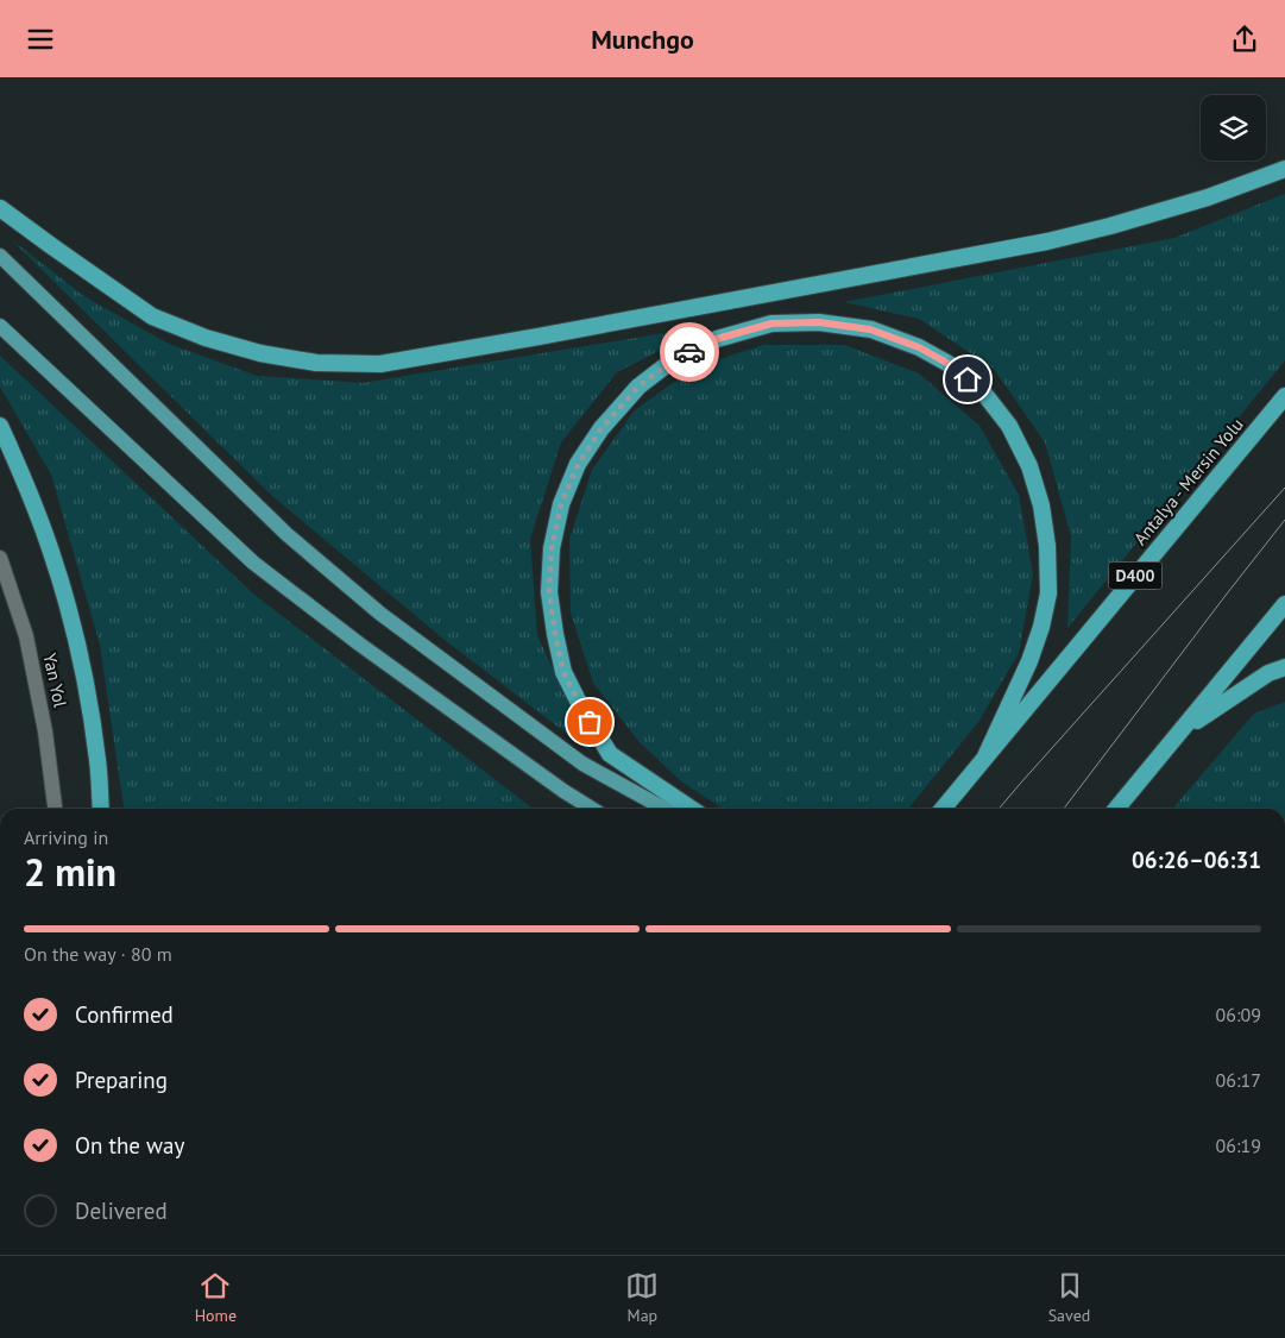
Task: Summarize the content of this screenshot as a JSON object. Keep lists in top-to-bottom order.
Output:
{
  "streets": {
    "highway": ["Antalya - Mersin Yolu", "D400"],
    "street": ["Yan Yol"]
  },
  "crossings": [
    ["Antalya - Mersin Yolu", "D400"]
  ],
  "page": {
    "header": "Munchgo",
    "heading": ["2 min", "Arriving in", "06:26–06:31"],
    "bar": "On the way · 80 m",
    "list": [
      ["Confirmed", "06:09"],
      ["Preparing", "06:17"],
      ["On the way", "06:19"],
      "Delivered"
    ],
    "tabs": ["Home", "Map", "Saved"]
  }
}
